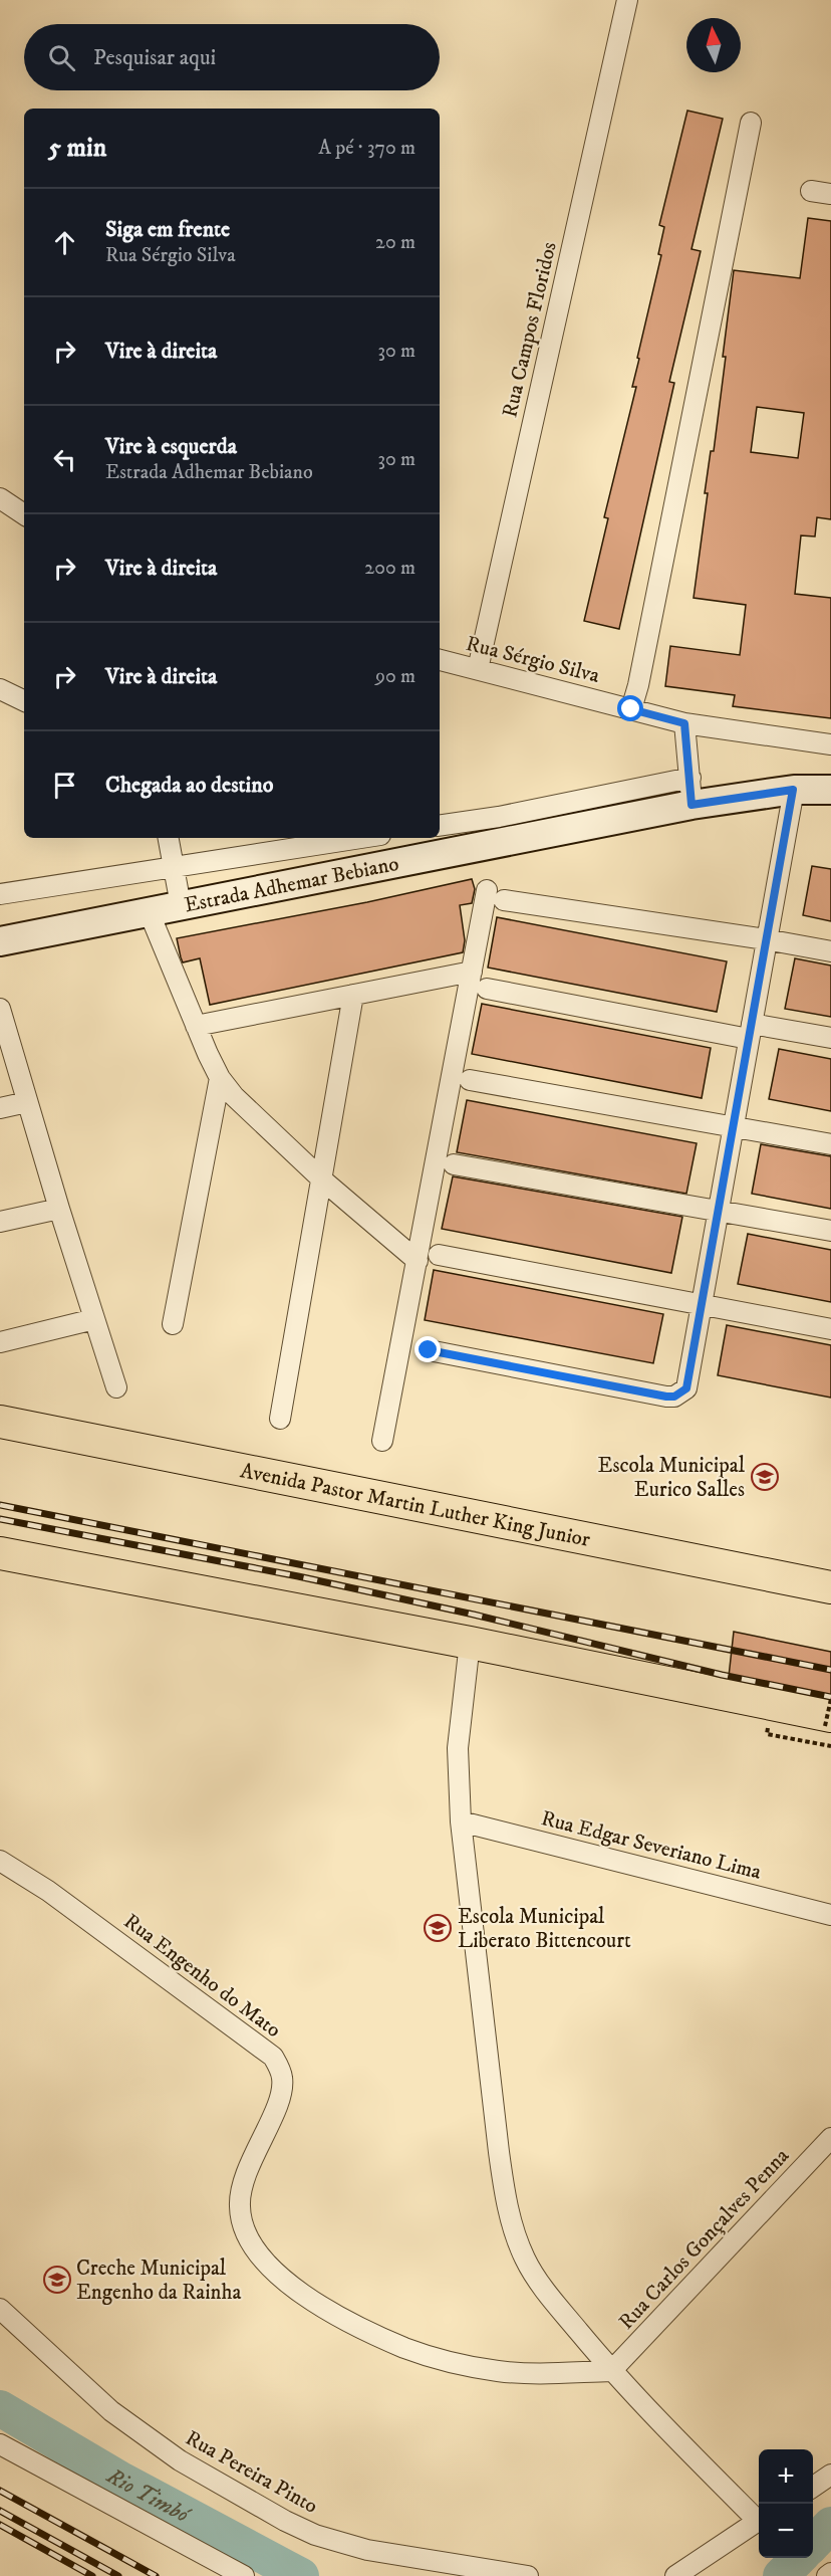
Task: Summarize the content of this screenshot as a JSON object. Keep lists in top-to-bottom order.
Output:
{
  "streets": {
    "main road": ["Estrada Adhemar Bebiano", "Avenida Pastor Martin Luther King Junior"],
    "street": [
      "Rua Campos Floridos",
      "Rua Sérgio Silva",
      "Rua Edgar Severiano Lima",
      "Rua Engenho do Mato",
      "Rua Carlos Gonçalves Penna",
      "Rua Pereira Pinto"
    ]
  },
  "crossings": [
    ["Rua Campos Floridos", "Rua Sérgio Silva"],
    ["Rua Engenho do Mato", "Rua Carlos Gonçalves Penna"]
  ],
  "water": ["Rio Timbó"],
  "places": {
    "school or university": ["Escola Municipal Eurico Salles", "Escola Municipal Liberato Bittencourt", "Creche Municipal Engenho da Rainha"]
  },
  "north": "top",
  "page": {
    "search": "Pesquisar aqui",
    "heading": ["5 min", "A pé · 370 m"],
    "list": [
      ["Siga em frente", "Rua Sérgio Silva", "20 m"],
      ["Vire à direita", "30 m"],
      ["Vire à esquerda", "Estrada Adhemar Bebiano", "30 m"],
      ["Vire à direita", "200 m"],
      ["Vire à direita", "90 m"],
      "Chegada ao destino"
    ],
    "map_buttons": ["+", "−"]
  }
}
